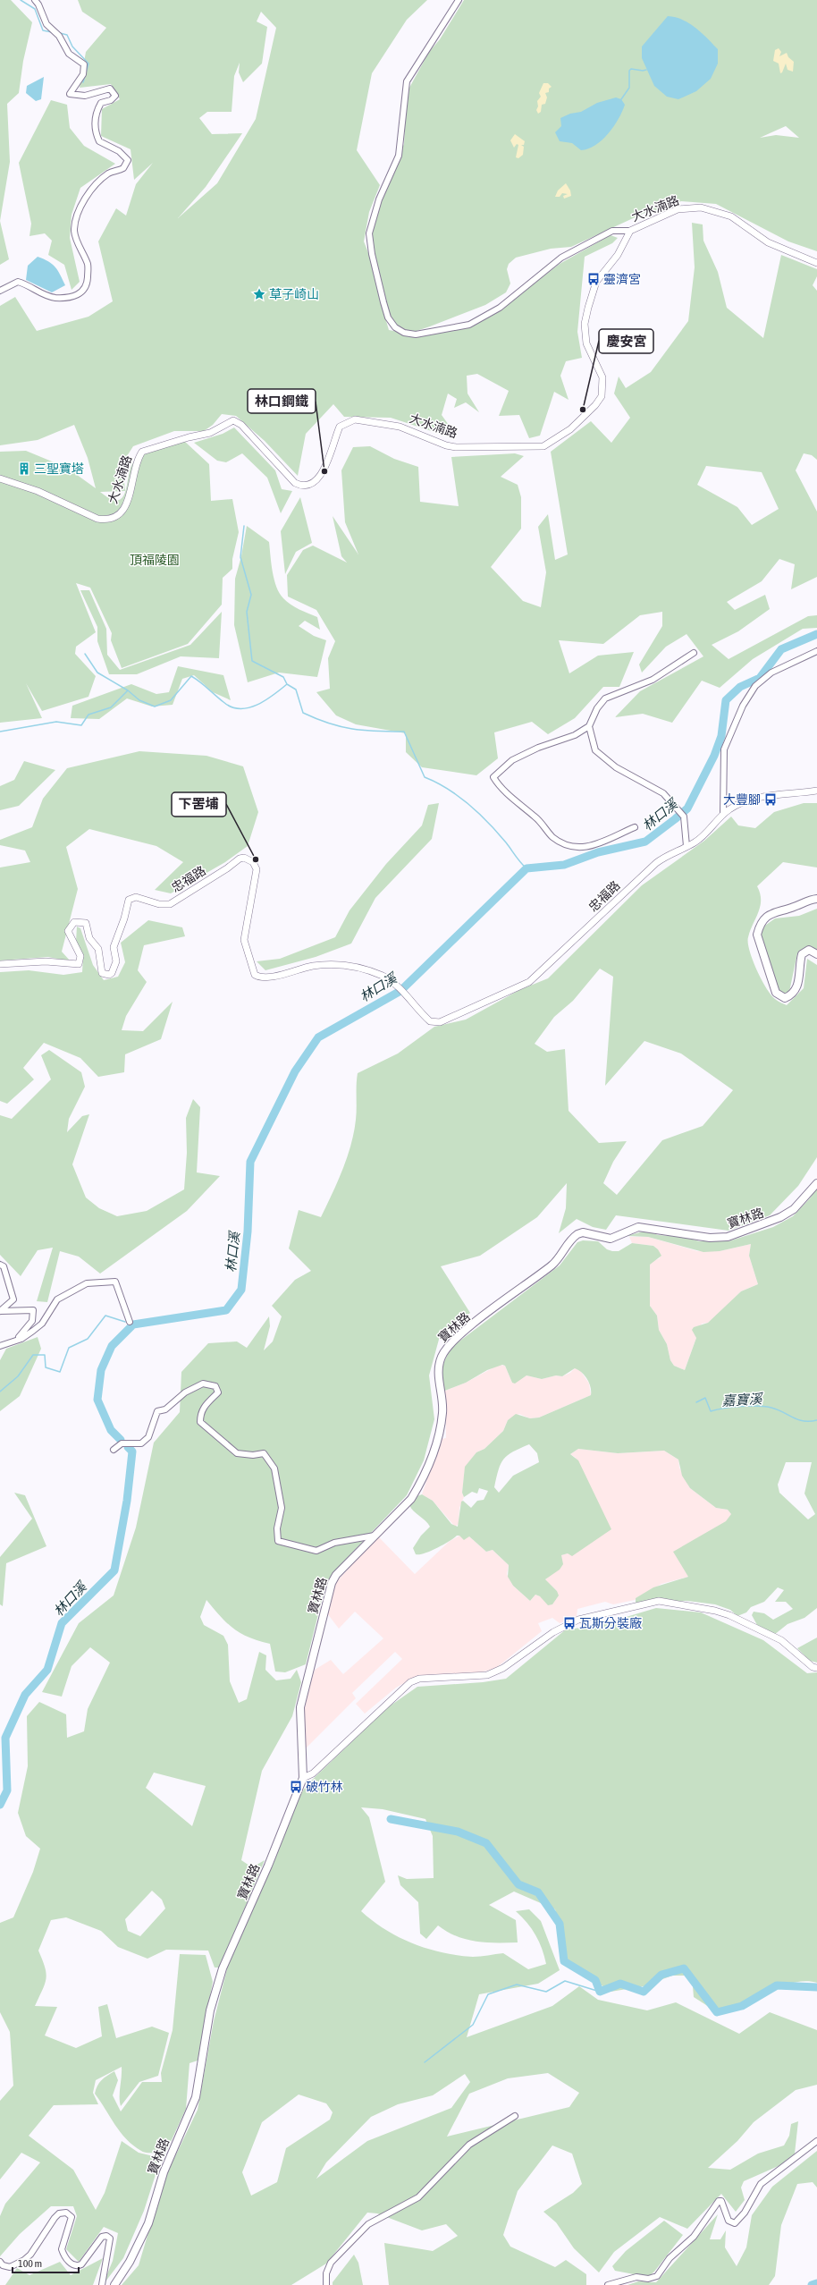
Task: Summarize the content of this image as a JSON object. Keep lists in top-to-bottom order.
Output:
{
  "streets": {
    "main road": ["寶林路"],
    "street": ["大水湳路", "忠福路"]
  },
  "water": ["林口溪", "嘉寶溪"],
  "parks": ["頂福陵園"],
  "places": {
    "bus stop": [
      "靈濟宮",
      "大豐腳",
      "瓦斯分裝廠",
      "破竹林"
    ],
    "place": ["草子崎山"],
    "other": ["慶安宮", "林口鋼鐵", "下罟埔"],
    "building": ["三聖寶塔"]
  },
  "scale_bar": "100 m"
}
